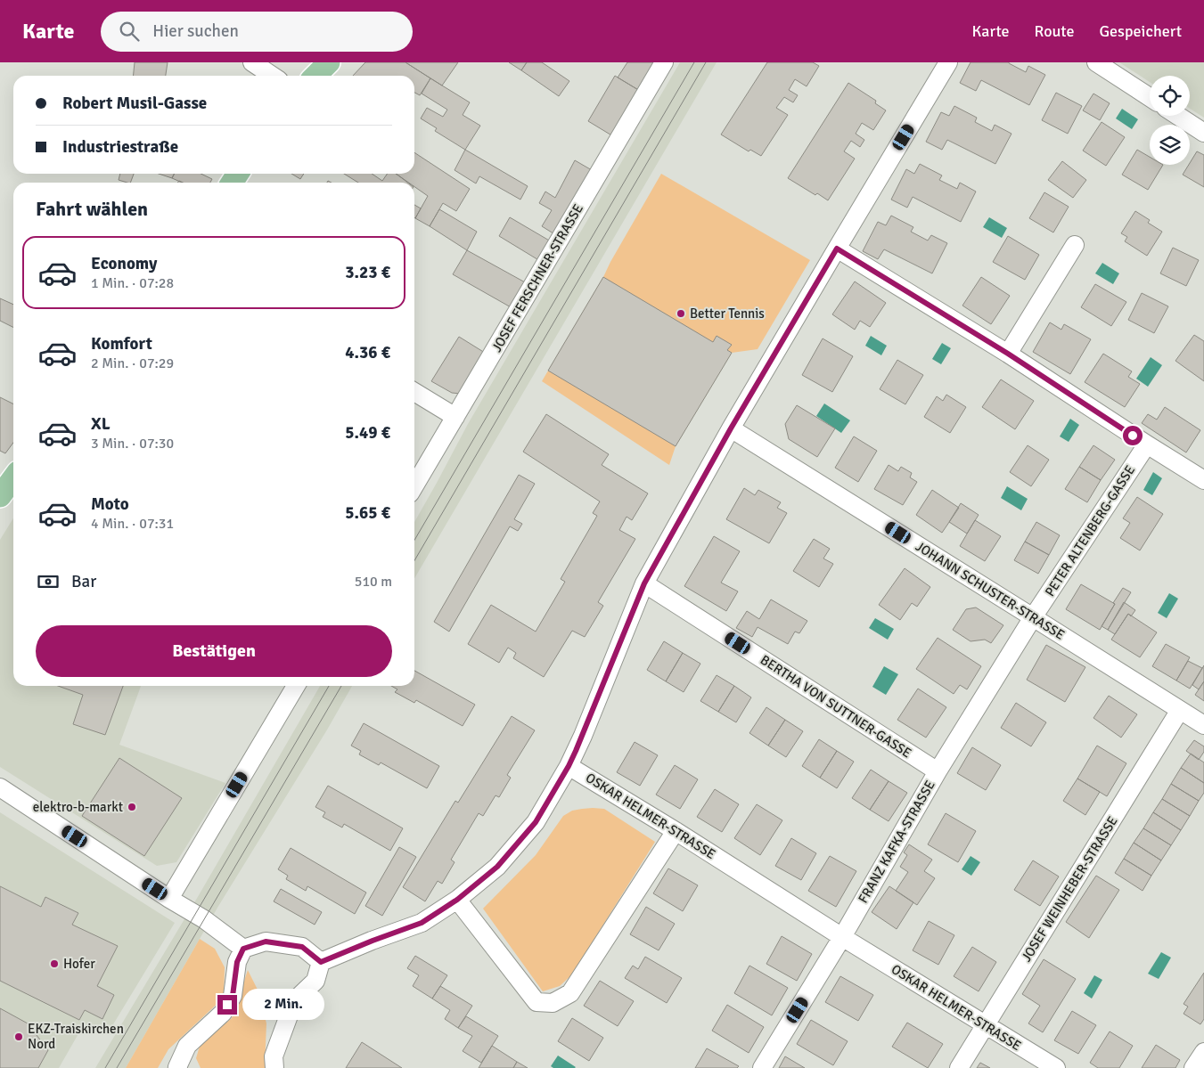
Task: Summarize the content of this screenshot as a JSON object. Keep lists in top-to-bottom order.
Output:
{
  "streets": {
    "street": [
      "JOSEF FERSCHNER-STRASSE",
      "PETER ALTENBERG-GASSE",
      "JOHANN SCHUSTER-STRASSE",
      "BERTHA VON SUTTNER-GASSE",
      "OSKAR HELMER-STRASSE",
      "FRANZ KAFKA-STRASSE",
      "JOSEF WEINHEBER-STRASSE"
    ]
  },
  "crossings": [
    ["PETER ALTENBERG-GASSE", "JOHANN SCHUSTER-STRASSE"],
    ["PETER ALTENBERG-GASSE", "FRANZ KAFKA-STRASSE"],
    ["JOHANN SCHUSTER-STRASSE", "FRANZ KAFKA-STRASSE"],
    ["JOHANN SCHUSTER-STRASSE", "JOSEF WEINHEBER-STRASSE"],
    ["BERTHA VON SUTTNER-GASSE", "FRANZ KAFKA-STRASSE"],
    ["OSKAR HELMER-STRASSE", "FRANZ KAFKA-STRASSE"],
    ["OSKAR HELMER-STRASSE", "JOSEF WEINHEBER-STRASSE"]
  ],
  "places": [
    "Better Tennis",
    "elektro-b-markt",
    "Hofer",
    "EKZ-Traiskirchen Nord"
  ],
  "page": {
    "header": "Karte",
    "search": "Hier suchen",
    "nav": ["Karte", "Route", "Gespeichert"],
    "banner": ["Robert Musil-Gasse", "Industriestraße"],
    "heading": "Fahrt wählen",
    "list": [
      {
        "name": "Economy",
        "note": "1 Min. · 07:28",
        "value": "3.23 €"
      },
      {
        "name": "Komfort",
        "note": "2 Min. · 07:29",
        "value": "4.36 €"
      },
      {
        "name": "XL",
        "note": "3 Min. · 07:30",
        "value": "5.49 €"
      },
      {
        "name": "Moto",
        "note": "4 Min. · 07:31",
        "value": "5.65 €"
      }
    ],
    "pay": ["Bar", "510 m"],
    "buttons": "Bestätigen",
    "bubble": "2 Min."
  }
}
